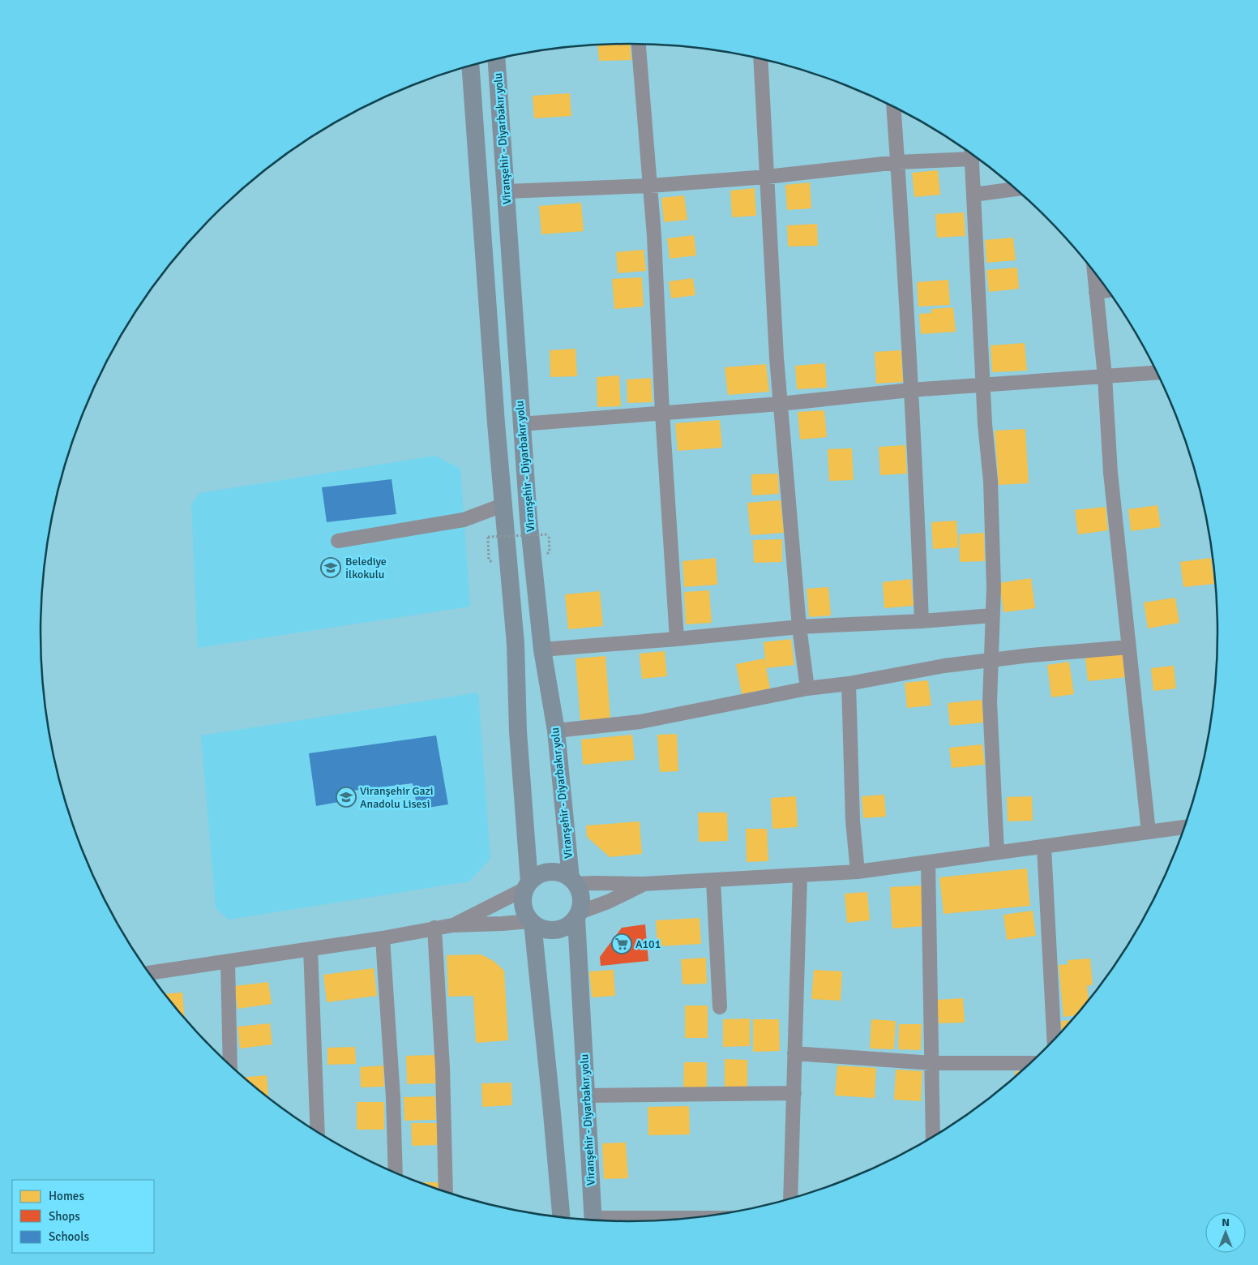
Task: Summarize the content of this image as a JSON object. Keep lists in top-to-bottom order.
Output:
{
  "streets": {
    "main road": ["Viranşehir - Diyarbakır yolu"]
  },
  "places": {
    "school or university": ["Belediye İlkokulu", "Viranşehir Gazi Anadolu Lisesi"],
    "supermarket": ["A101"]
  },
  "legend": ["Homes", "Shops", "Schools"],
  "north": "top"
}
